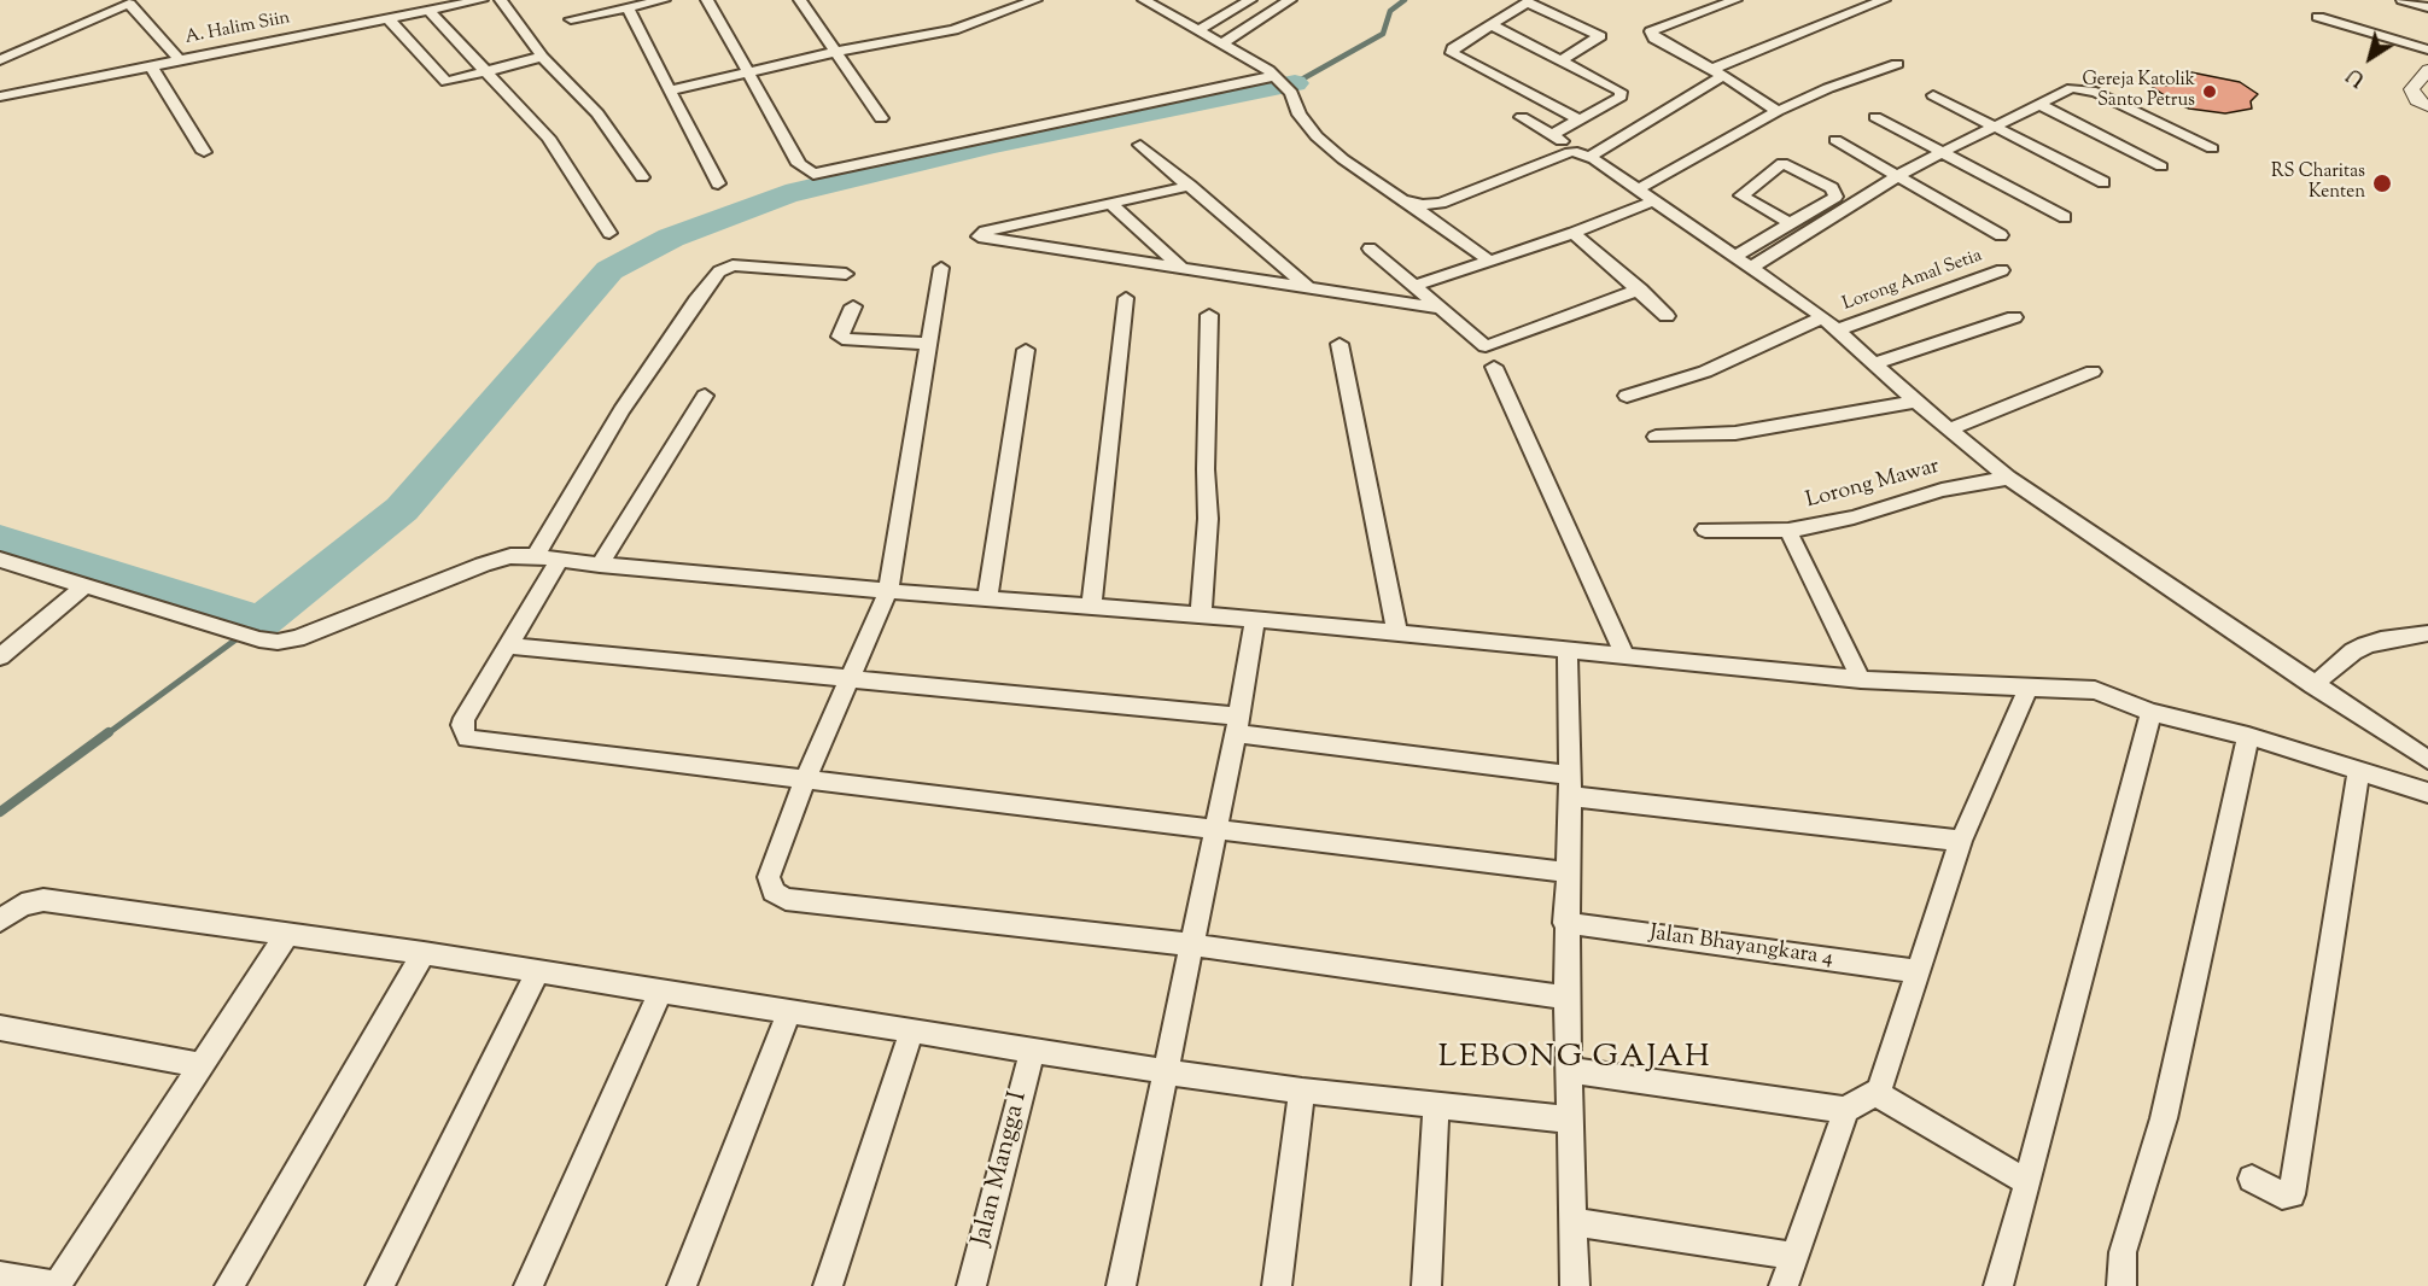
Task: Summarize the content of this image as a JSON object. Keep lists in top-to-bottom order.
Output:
{
  "streets": {
    "street": [
      "A. Halim Siin",
      "Lorong Amal Setia",
      "Lorong Mawar",
      "Jalan Bhayangkara 4",
      "Jalan Mangga I"
    ]
  },
  "districts": ["LEBONG GAJAH"],
  "places": ["Gereja Katolik Santo Petrus", "RS Charitas Kenten"],
  "north": "bottom left"
}
